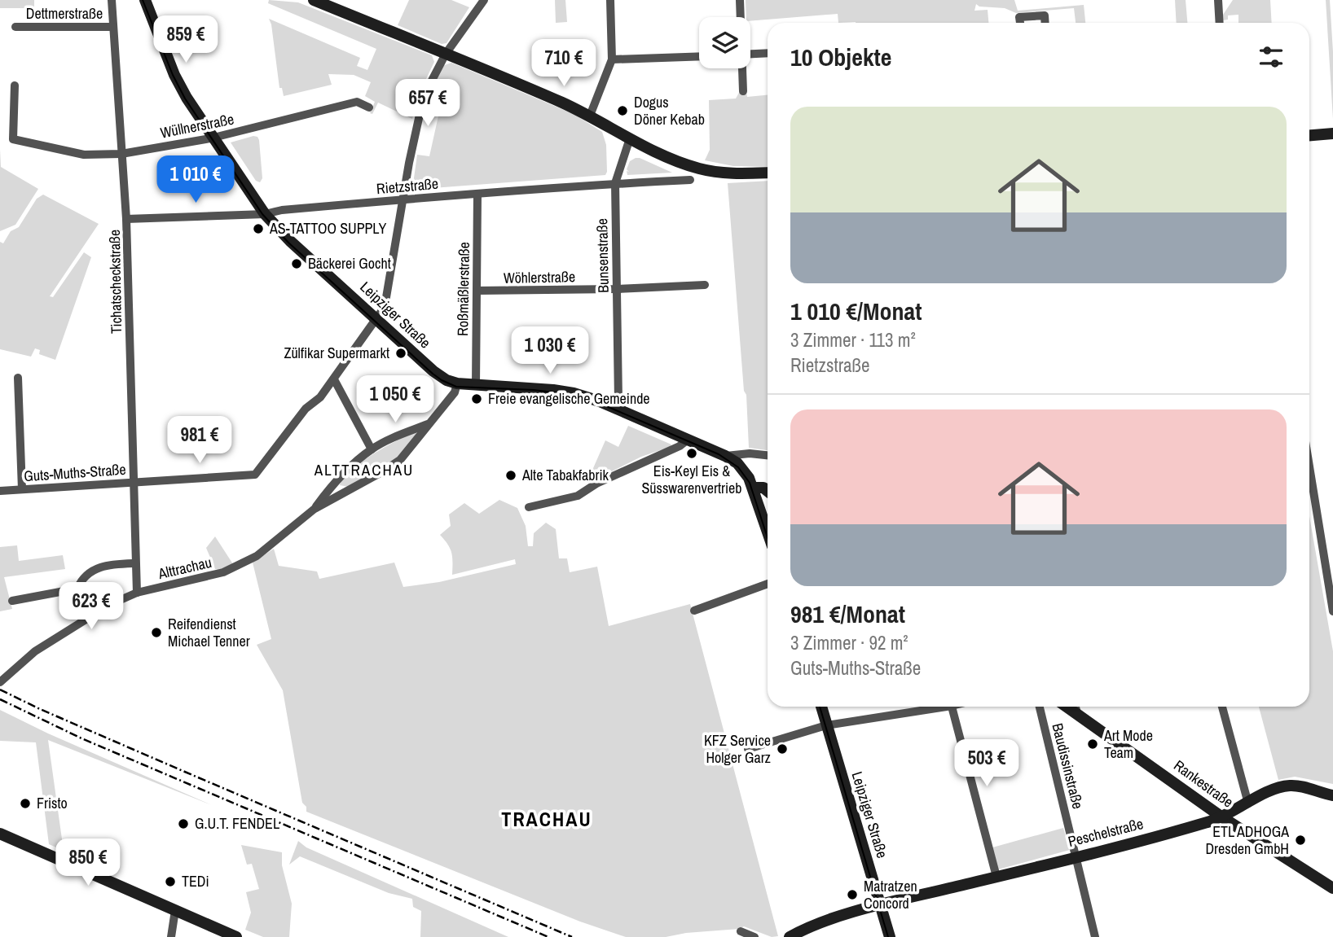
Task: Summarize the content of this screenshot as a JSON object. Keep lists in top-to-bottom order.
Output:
{
  "streets": {
    "main road": ["Leipziger Straße", "Rankestraße", "Peschelstraße"],
    "street": [
      "Dettmerstraße",
      "Wüllnerstraße",
      "Rietzstraße",
      "Bunsenstraße",
      "Wöhlerstraße",
      "Tichatscheckstraße",
      "Roßmäßlerstraße",
      "Guts-Muths-Straße",
      "Alttrachau",
      "Baudissinstraße"
    ]
  },
  "crossings": [
    ["Dettmerstraße", "Tichatscheckstraße"],
    ["Wüllnerstraße", "Tichatscheckstraße"],
    ["Wüllnerstraße", "Leipziger Straße"],
    ["Rietzstraße", "Bunsenstraße"],
    ["Rietzstraße", "Tichatscheckstraße"],
    ["Rietzstraße", "Roßmäßlerstraße"],
    ["Rietzstraße", "Leipziger Straße"],
    ["Bunsenstraße", "Wöhlerstraße"],
    ["Bunsenstraße", "Leipziger Straße"],
    ["Wöhlerstraße", "Roßmäßlerstraße"],
    ["Tichatscheckstraße", "Guts-Muths-Straße"],
    ["Tichatscheckstraße", "Alttrachau"],
    ["Roßmäßlerstraße", "Leipziger Straße"],
    ["Leipziger Straße", "Alttrachau"],
    ["Leipziger Straße", "Peschelstraße"],
    ["Baudissinstraße", "Peschelstraße"],
    ["Rankestraße", "Peschelstraße"]
  ],
  "districts": ["ALTTRACHAU", "TRACHAU"],
  "places": [
    "Dogus Döner Kebab",
    "AS-TATTOO SUPPLY",
    "Bäckerei Gocht",
    "Zülfikar Supermarkt",
    "Freie evangelische Gemeinde",
    "Eis-Keyl Eis & Süsswarenvertrieb",
    "Alte Tabakfabrik",
    "Reifendienst Michael Tenner",
    "Art Mode Team",
    "KFZ Service Holger Garz",
    "Fristo",
    "G.U.T. FENDEL",
    "ETL ADHOGA Dresden GmbH",
    "TEDi",
    "Matratzen Concord"
  ],
  "page": {
    "price": [
      "859 €",
      "710 €",
      "657 €",
      "1 010 €",
      "1 030 €",
      "1 050 €",
      "981 €",
      "623 €",
      "503 €",
      "850 €"
    ],
    "heading": "10 Objekte",
    "list": [
      {
        "name": "1 010 €/Monat",
        "note": "3 Zimmer · 113 m² · Rietzstraße"
      },
      {
        "name": "981 €/Monat",
        "note": "3 Zimmer · 92 m² · Guts-Muths-Straße"
      }
    ]
  }
}
